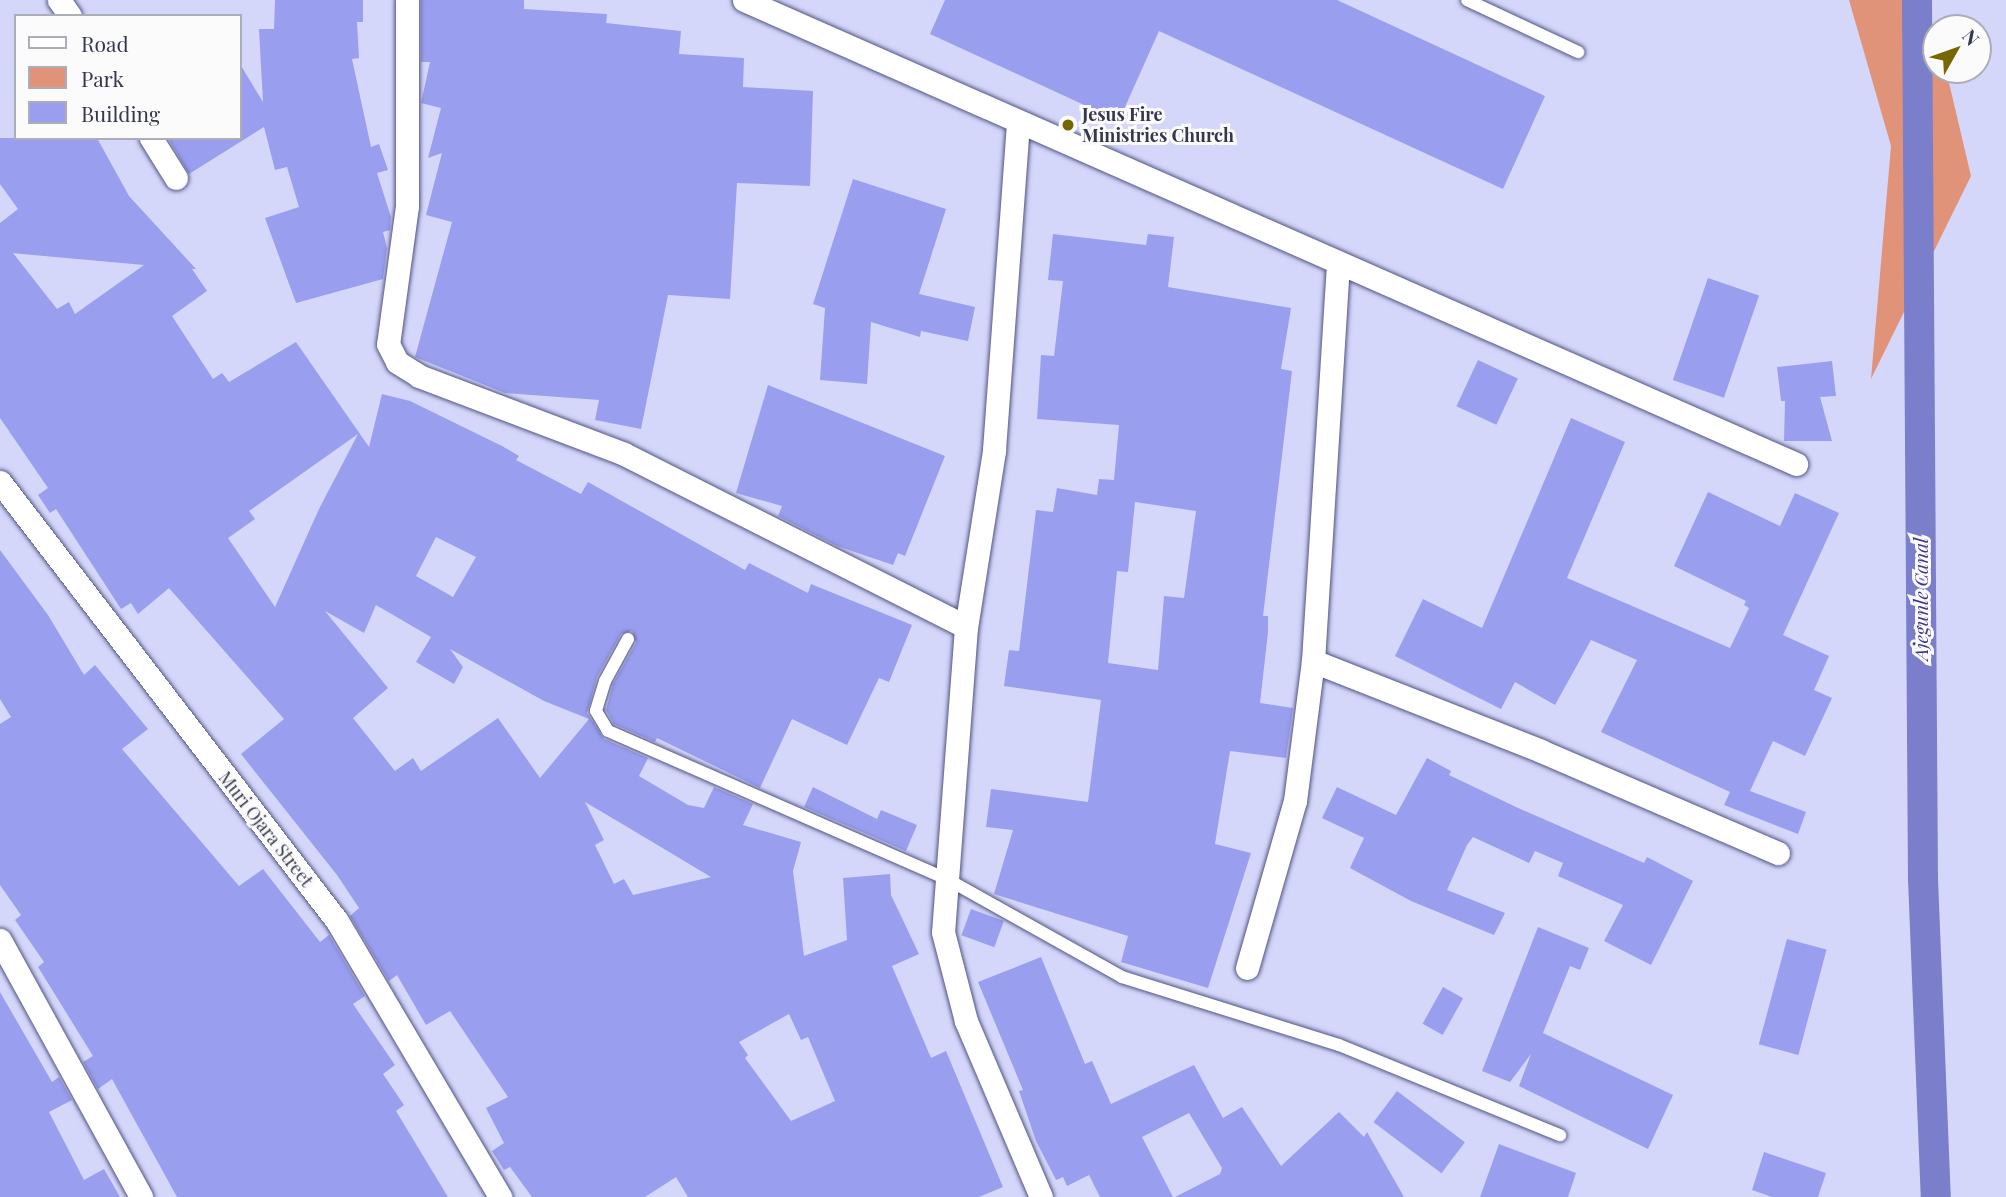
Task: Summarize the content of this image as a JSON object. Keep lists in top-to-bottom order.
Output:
{
  "streets": {
    "street": ["Muri Ojara Street"]
  },
  "water": ["Ajegunle Canal"],
  "places": ["Jesus Fire Ministries Church"],
  "legend": ["Road", "Park", "Building"],
  "north": "top right"
}
